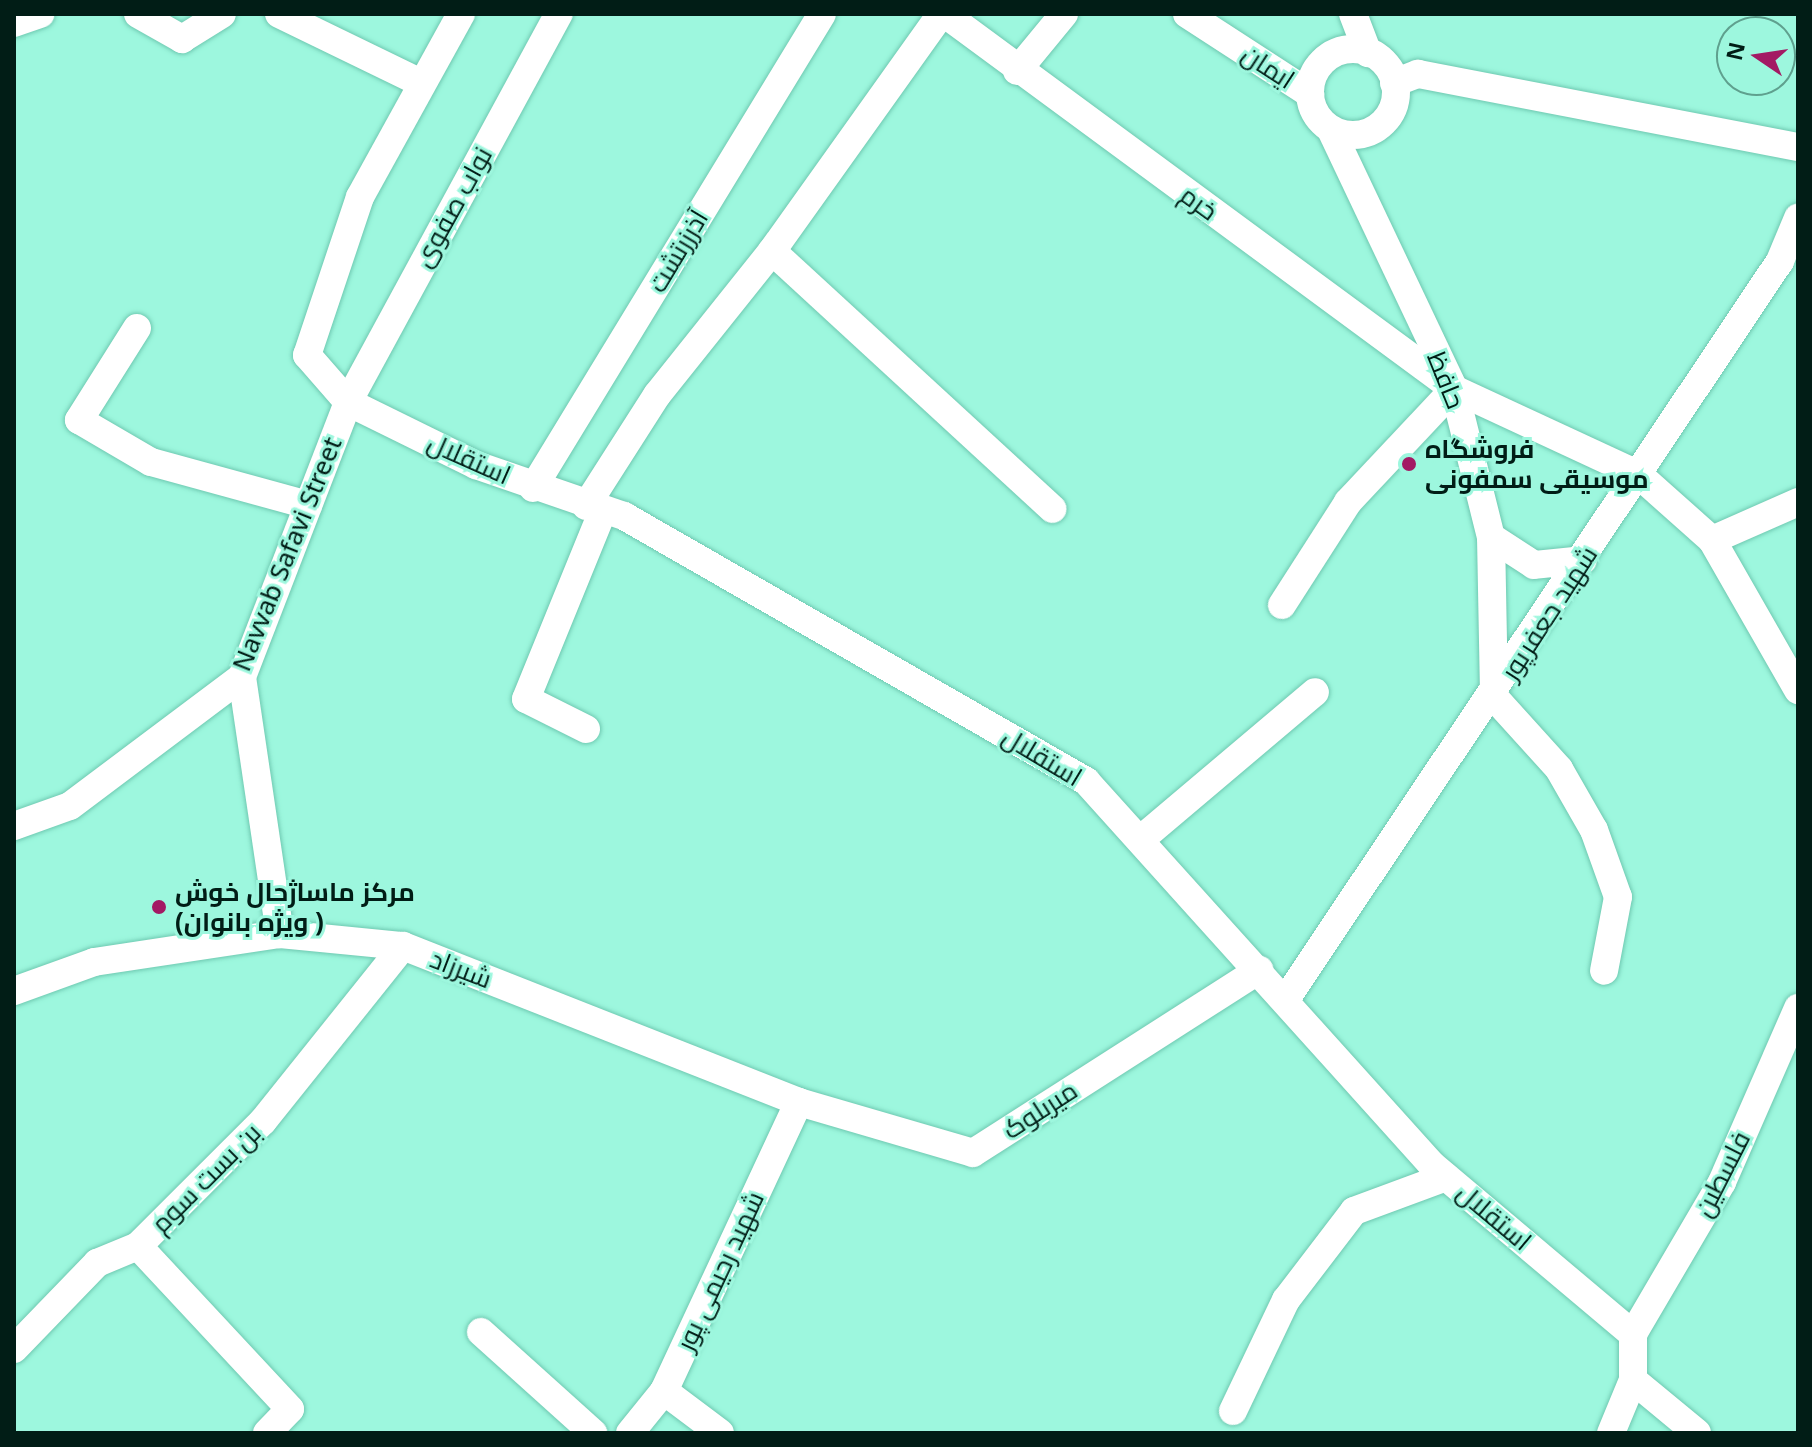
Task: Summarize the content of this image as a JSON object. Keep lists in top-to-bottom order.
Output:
{
  "streets": {
    "street": [
      "ایمان",
      "خرم",
      "نواب صفوی",
      "آذرزرتشت",
      "حافظ",
      "استقلال",
      "Navvab Safavi Street",
      "شهید جعفرپور",
      "شیرزاد",
      "میربلوک",
      "فلسطین",
      "بن بست سوم",
      "شهید رحیمی پور"
    ]
  },
  "crossings": [
    ["ایمان", "حافظ"],
    ["خرم", "حافظ"],
    ["خرم", "شهید جعفرپور"],
    ["نواب صفوی", "استقلال"],
    ["نواب صفوی", "Navvab Safavi Street"],
    ["آذرزرتشت", "استقلال"],
    ["حافظ", "شهید جعفرپور"],
    ["استقلال", "Navvab Safavi Street"],
    ["استقلال", "شهید جعفرپور"],
    ["استقلال", "میربلوک"],
    ["استقلال", "فلسطین"],
    ["شیرزاد", "میربلوک"],
    ["شیرزاد", "بن بست سوم"],
    ["شیرزاد", "شهید رحیمی پور"],
    ["میربلوک", "شهید رحیمی پور"]
  ],
  "places": ["فروشگاه موسیقی سمفونی", "مرکز ماساژحال خوش (ویژه بانوان )"],
  "north": "left"
}
